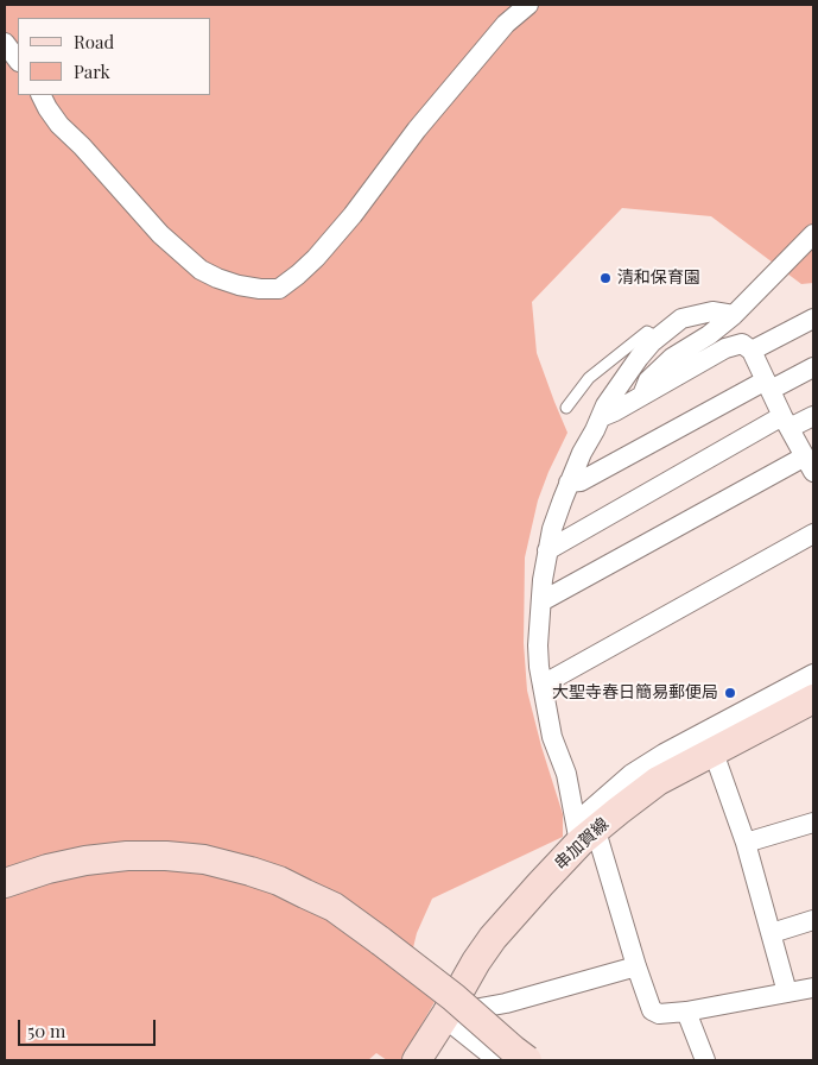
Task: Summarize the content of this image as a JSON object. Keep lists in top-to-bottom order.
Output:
{
  "streets": {
    "street": ["串加賀線"]
  },
  "places": ["清和保育園", "大聖寺春日簡易郵便局"],
  "legend": ["Road", "Park"],
  "scale_bar": "50 m"
}
